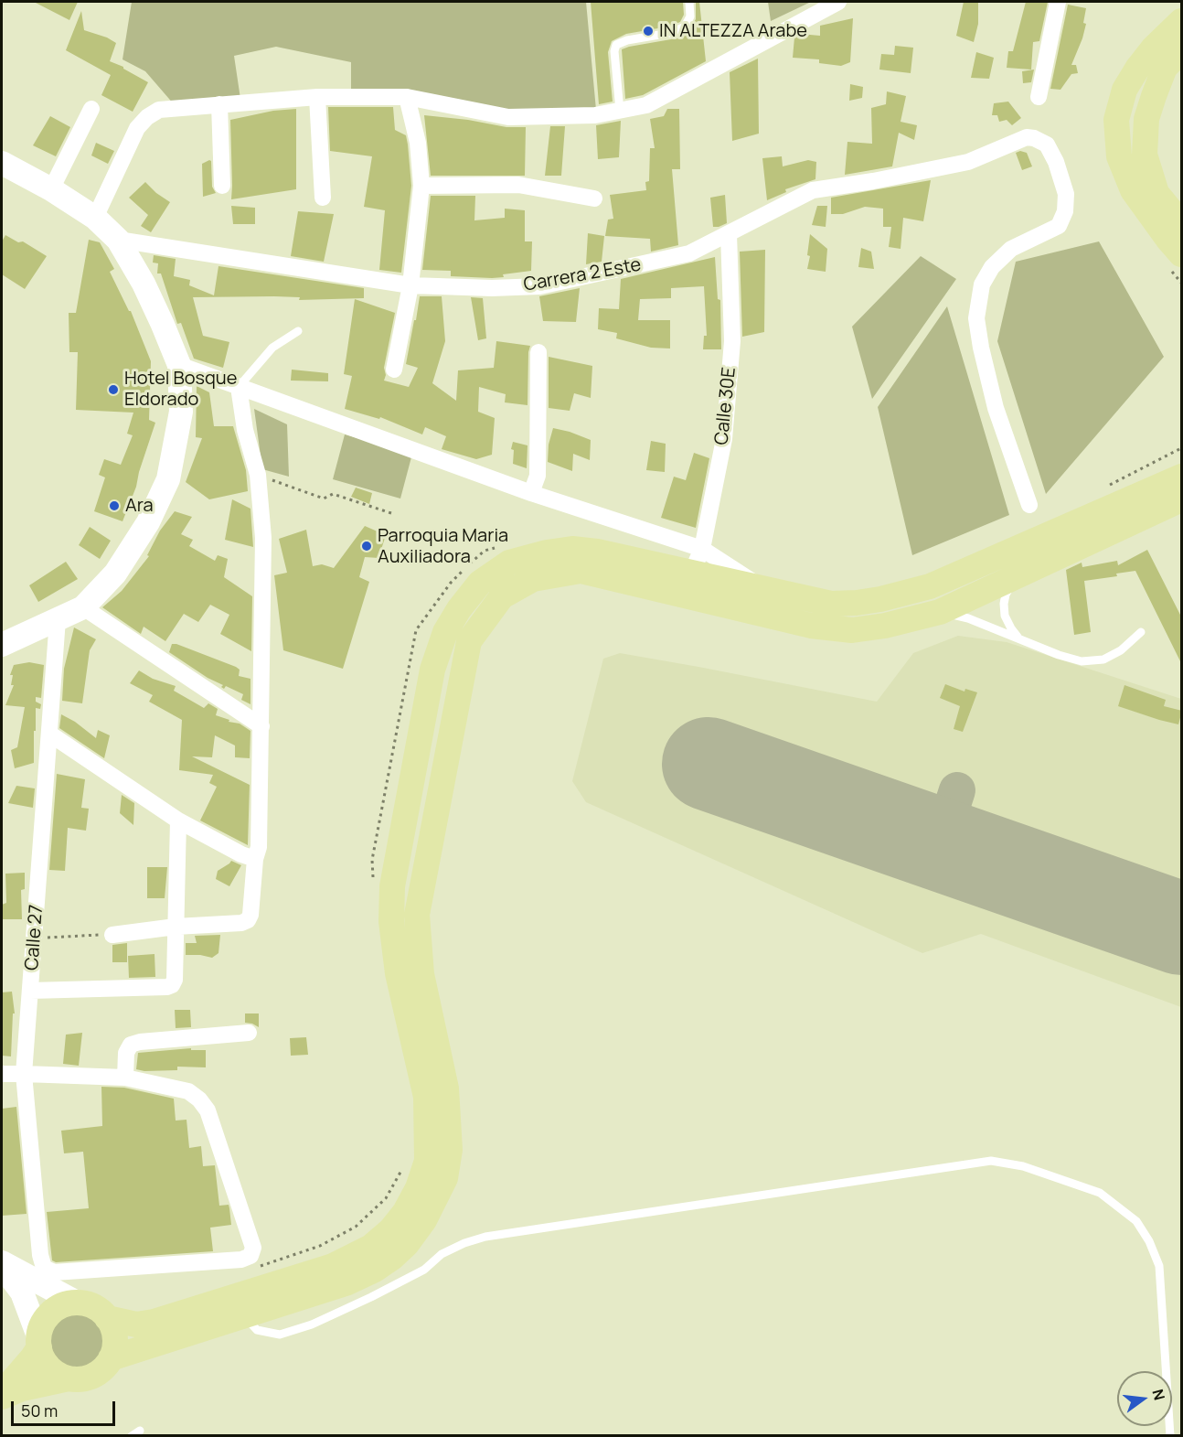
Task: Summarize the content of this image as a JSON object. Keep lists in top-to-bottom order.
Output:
{
  "streets": {
    "street": ["Carrera 2 Este", "Calle 30E", "Calle 27"]
  },
  "crossings": [
    ["Carrera 2 Este", "Calle 30E"]
  ],
  "places": [
    "IN ALTEZZA Arabe",
    "Hotel Bosque Eldorado",
    "Ara",
    "Parroquia Maria Auxiliadora"
  ],
  "scale_bar": "50 m",
  "north": "right"
}
